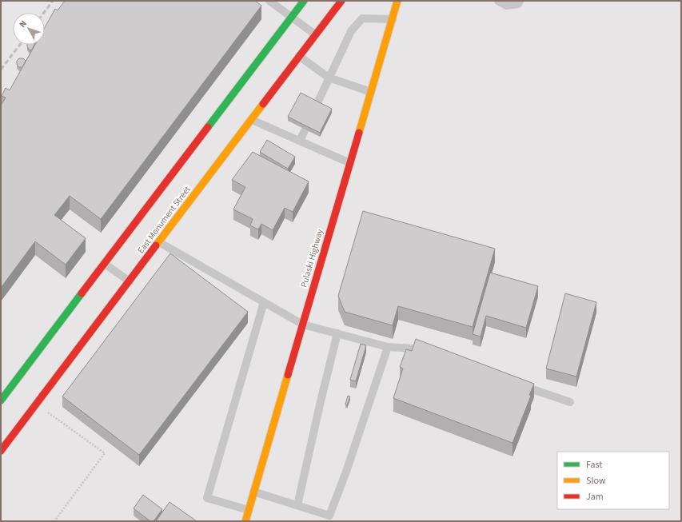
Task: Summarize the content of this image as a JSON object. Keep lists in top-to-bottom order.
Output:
{
  "streets": {
    "main road": ["East Monument Street", "Pulaski Highway"]
  },
  "legend": ["Fast", "Slow", "Jam"],
  "north": "top left"
}
